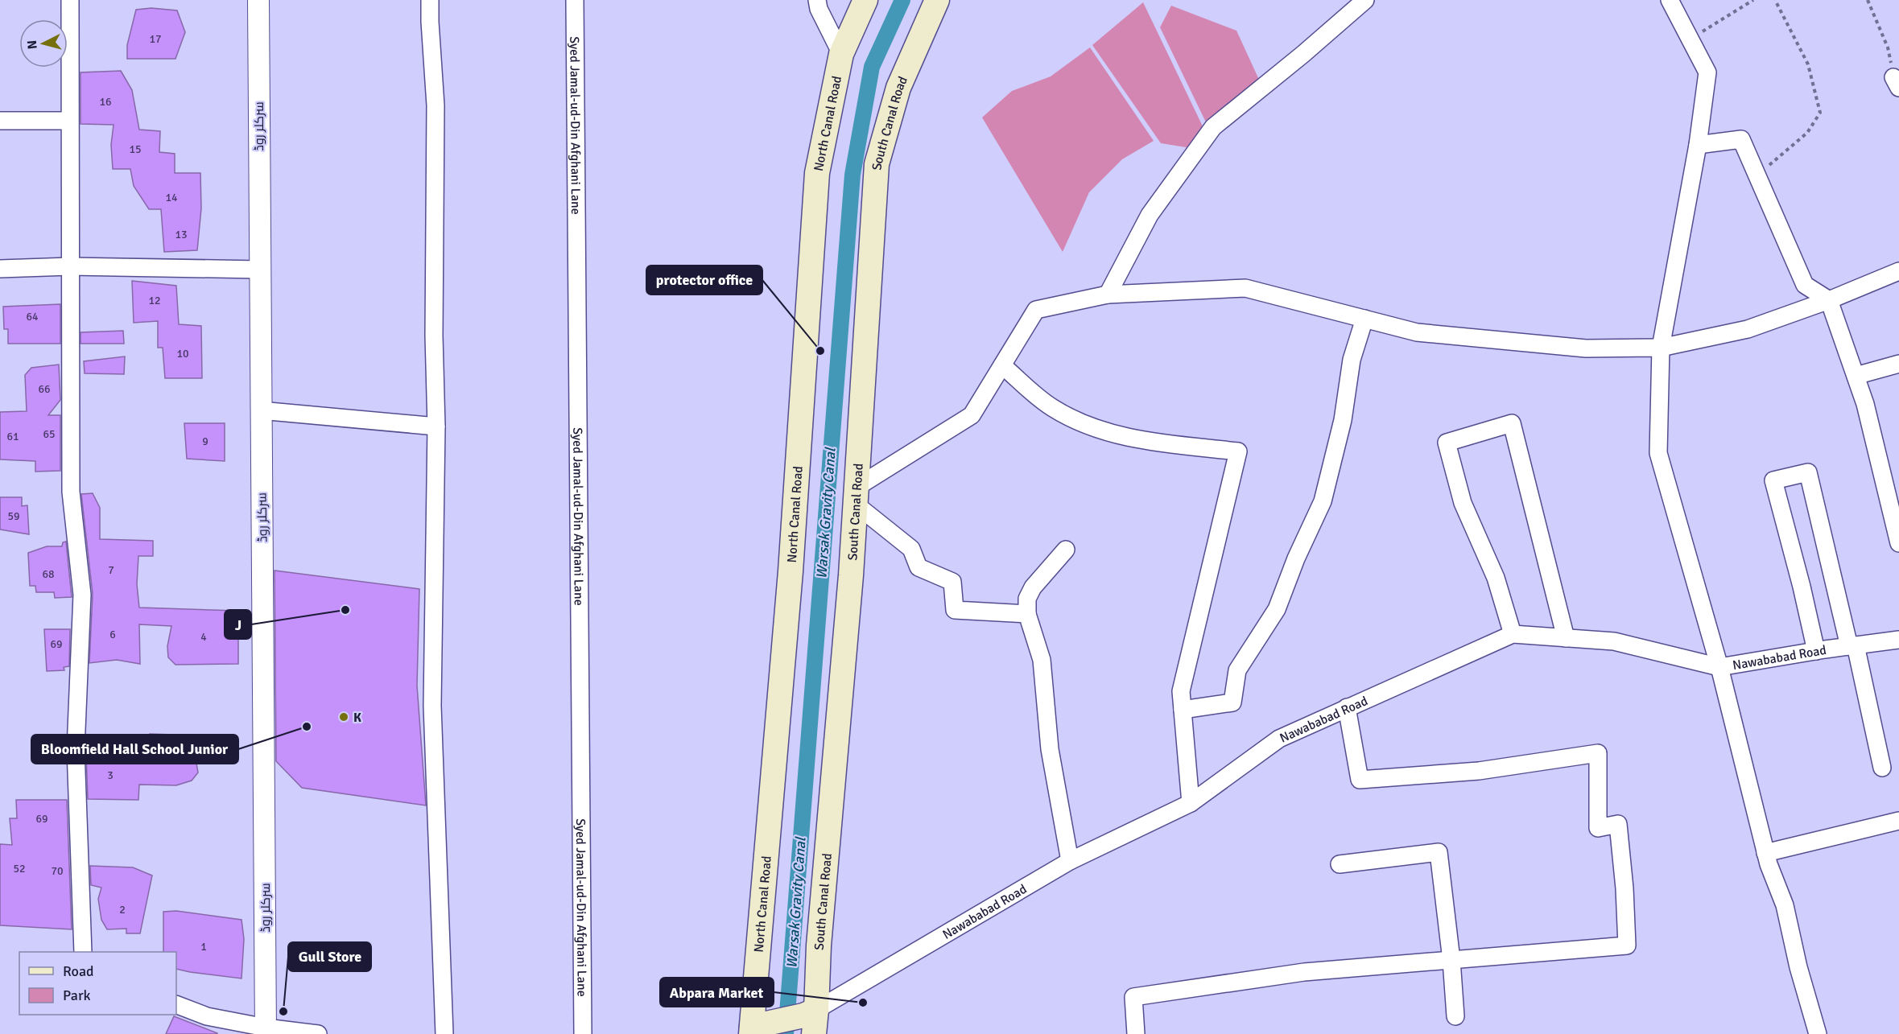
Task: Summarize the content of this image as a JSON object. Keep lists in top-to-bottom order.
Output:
{
  "streets": {
    "main road": ["South Canal Road", "North Canal Road"],
    "street": ["سرکلر روڈ", "Syed Jamal-ud-Din Afghani Lane", "Nawababad Road"]
  },
  "crossings": [
    ["South Canal Road", "Nawababad Road"]
  ],
  "water": ["Warsak Gravity Canal"],
  "places": [
    "protector office",
    "J",
    "K",
    "Bloomfield Hall School Junior",
    "Abpara Market",
    "Gull Store"
  ],
  "house_numbers": [
    "17",
    "16",
    "15",
    "14",
    "13",
    "12",
    "64",
    "10",
    "66",
    "65",
    "61",
    "9",
    "59",
    "7",
    "68",
    "6",
    "4",
    "69",
    "3",
    "69",
    "52",
    "70",
    "2",
    "1"
  ],
  "legend": ["Road", "Park"],
  "north": "left"
}
